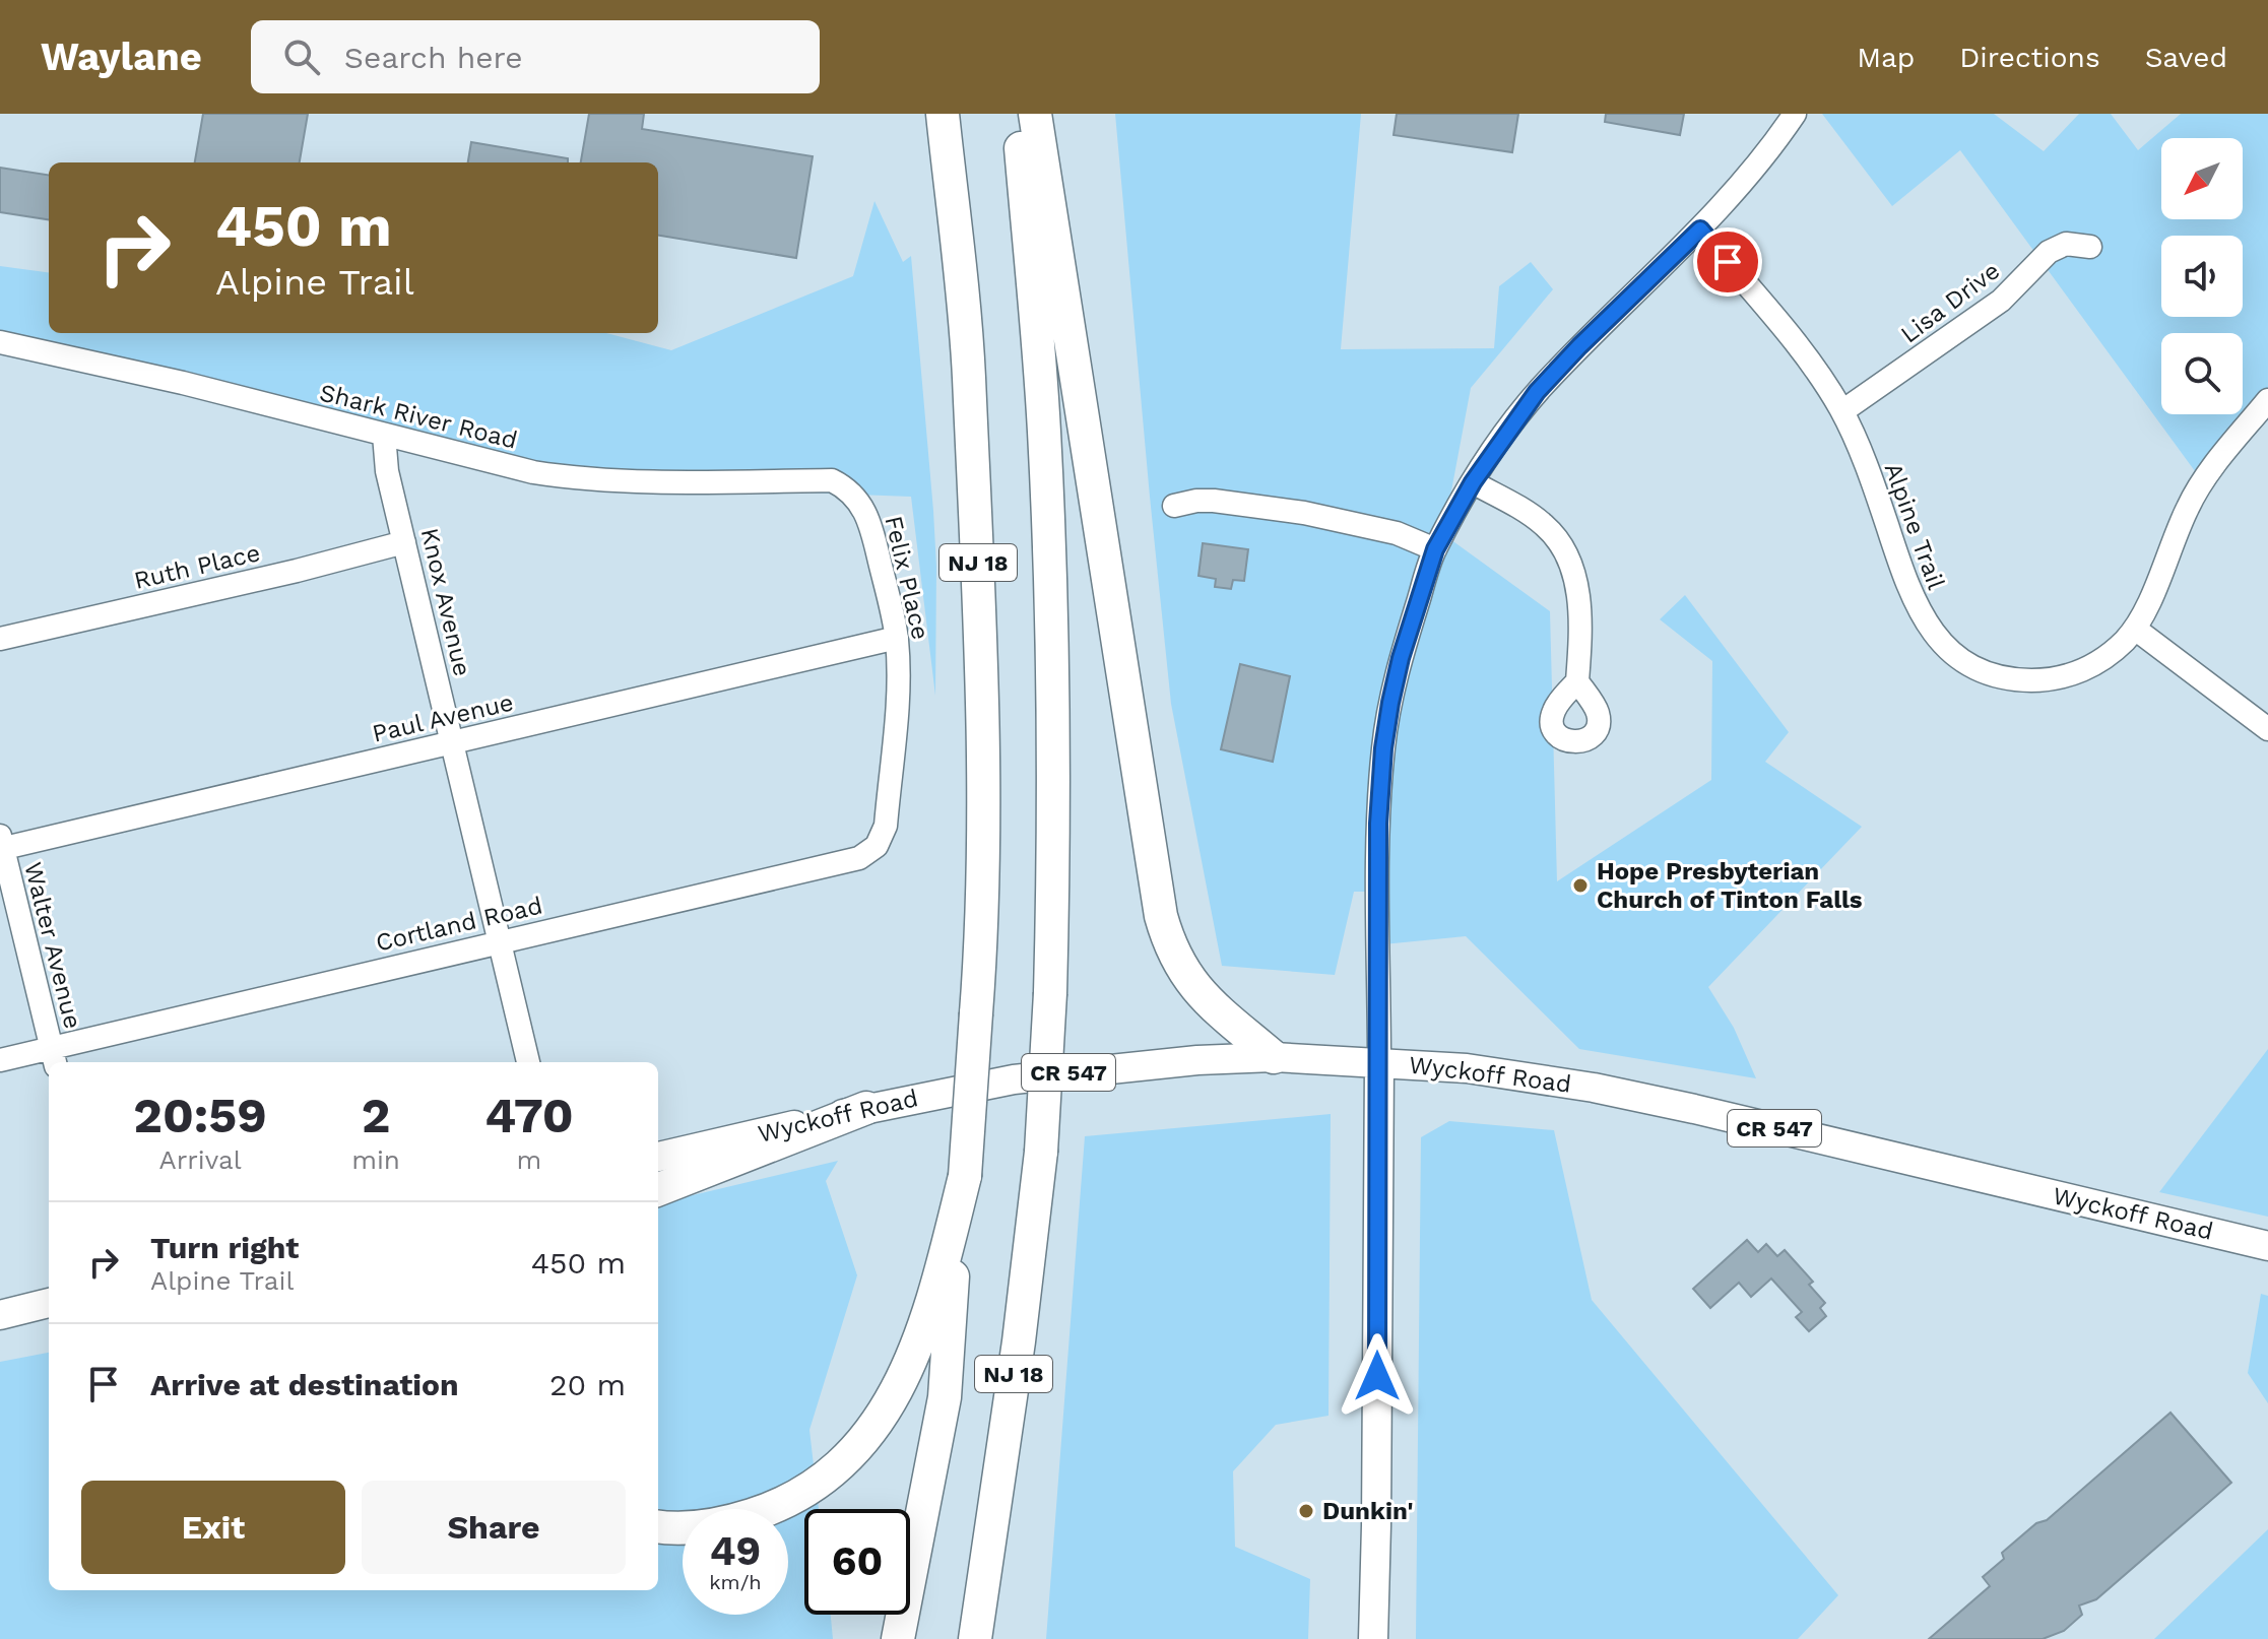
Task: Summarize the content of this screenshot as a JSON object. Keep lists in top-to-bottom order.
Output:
{
  "streets": {
    "highway": ["NJ 18"],
    "main road": ["CR 547", "Wyckoff Road"],
    "street": [
      "Lisa Drive",
      "Shark River Road",
      "Alpine Trail",
      "Ruth Place",
      "Felix Place",
      "Knox Avenue",
      "Paul Avenue",
      "Cortland Road",
      "Walter Avenue"
    ]
  },
  "crossings": [
    ["Lisa Drive", "Alpine Trail"],
    ["Shark River Road", "Felix Place"],
    ["Shark River Road", "Knox Avenue"],
    ["Ruth Place", "Knox Avenue"],
    ["Felix Place", "Paul Avenue"],
    ["Felix Place", "Cortland Road"],
    ["Knox Avenue", "Paul Avenue"],
    ["Knox Avenue", "Cortland Road"],
    ["Paul Avenue", "Walter Avenue"],
    ["Cortland Road", "Walter Avenue"]
  ],
  "places": ["Hope Presbyterian Church of Tinton Falls", "Dunkin'"],
  "north": "bottom left",
  "page": {
    "header": "Waylane",
    "search": "Search here",
    "nav": ["Map", "Directions", "Saved"],
    "turn": ["450 m", "Alpine Trail"],
    "eta": [
      "20:59",
      "Arrival",
      "2",
      "min",
      "470",
      "m"
    ],
    "list": [
      {
        "name": "Turn right",
        "note": "Alpine Trail",
        "value": "450 m"
      },
      {
        "name": "Arrive at destination",
        "value": "20 m"
      }
    ],
    "buttons": ["Exit", "Share"],
    "speed": "49 km/h",
    "limit": "60"
  }
}
